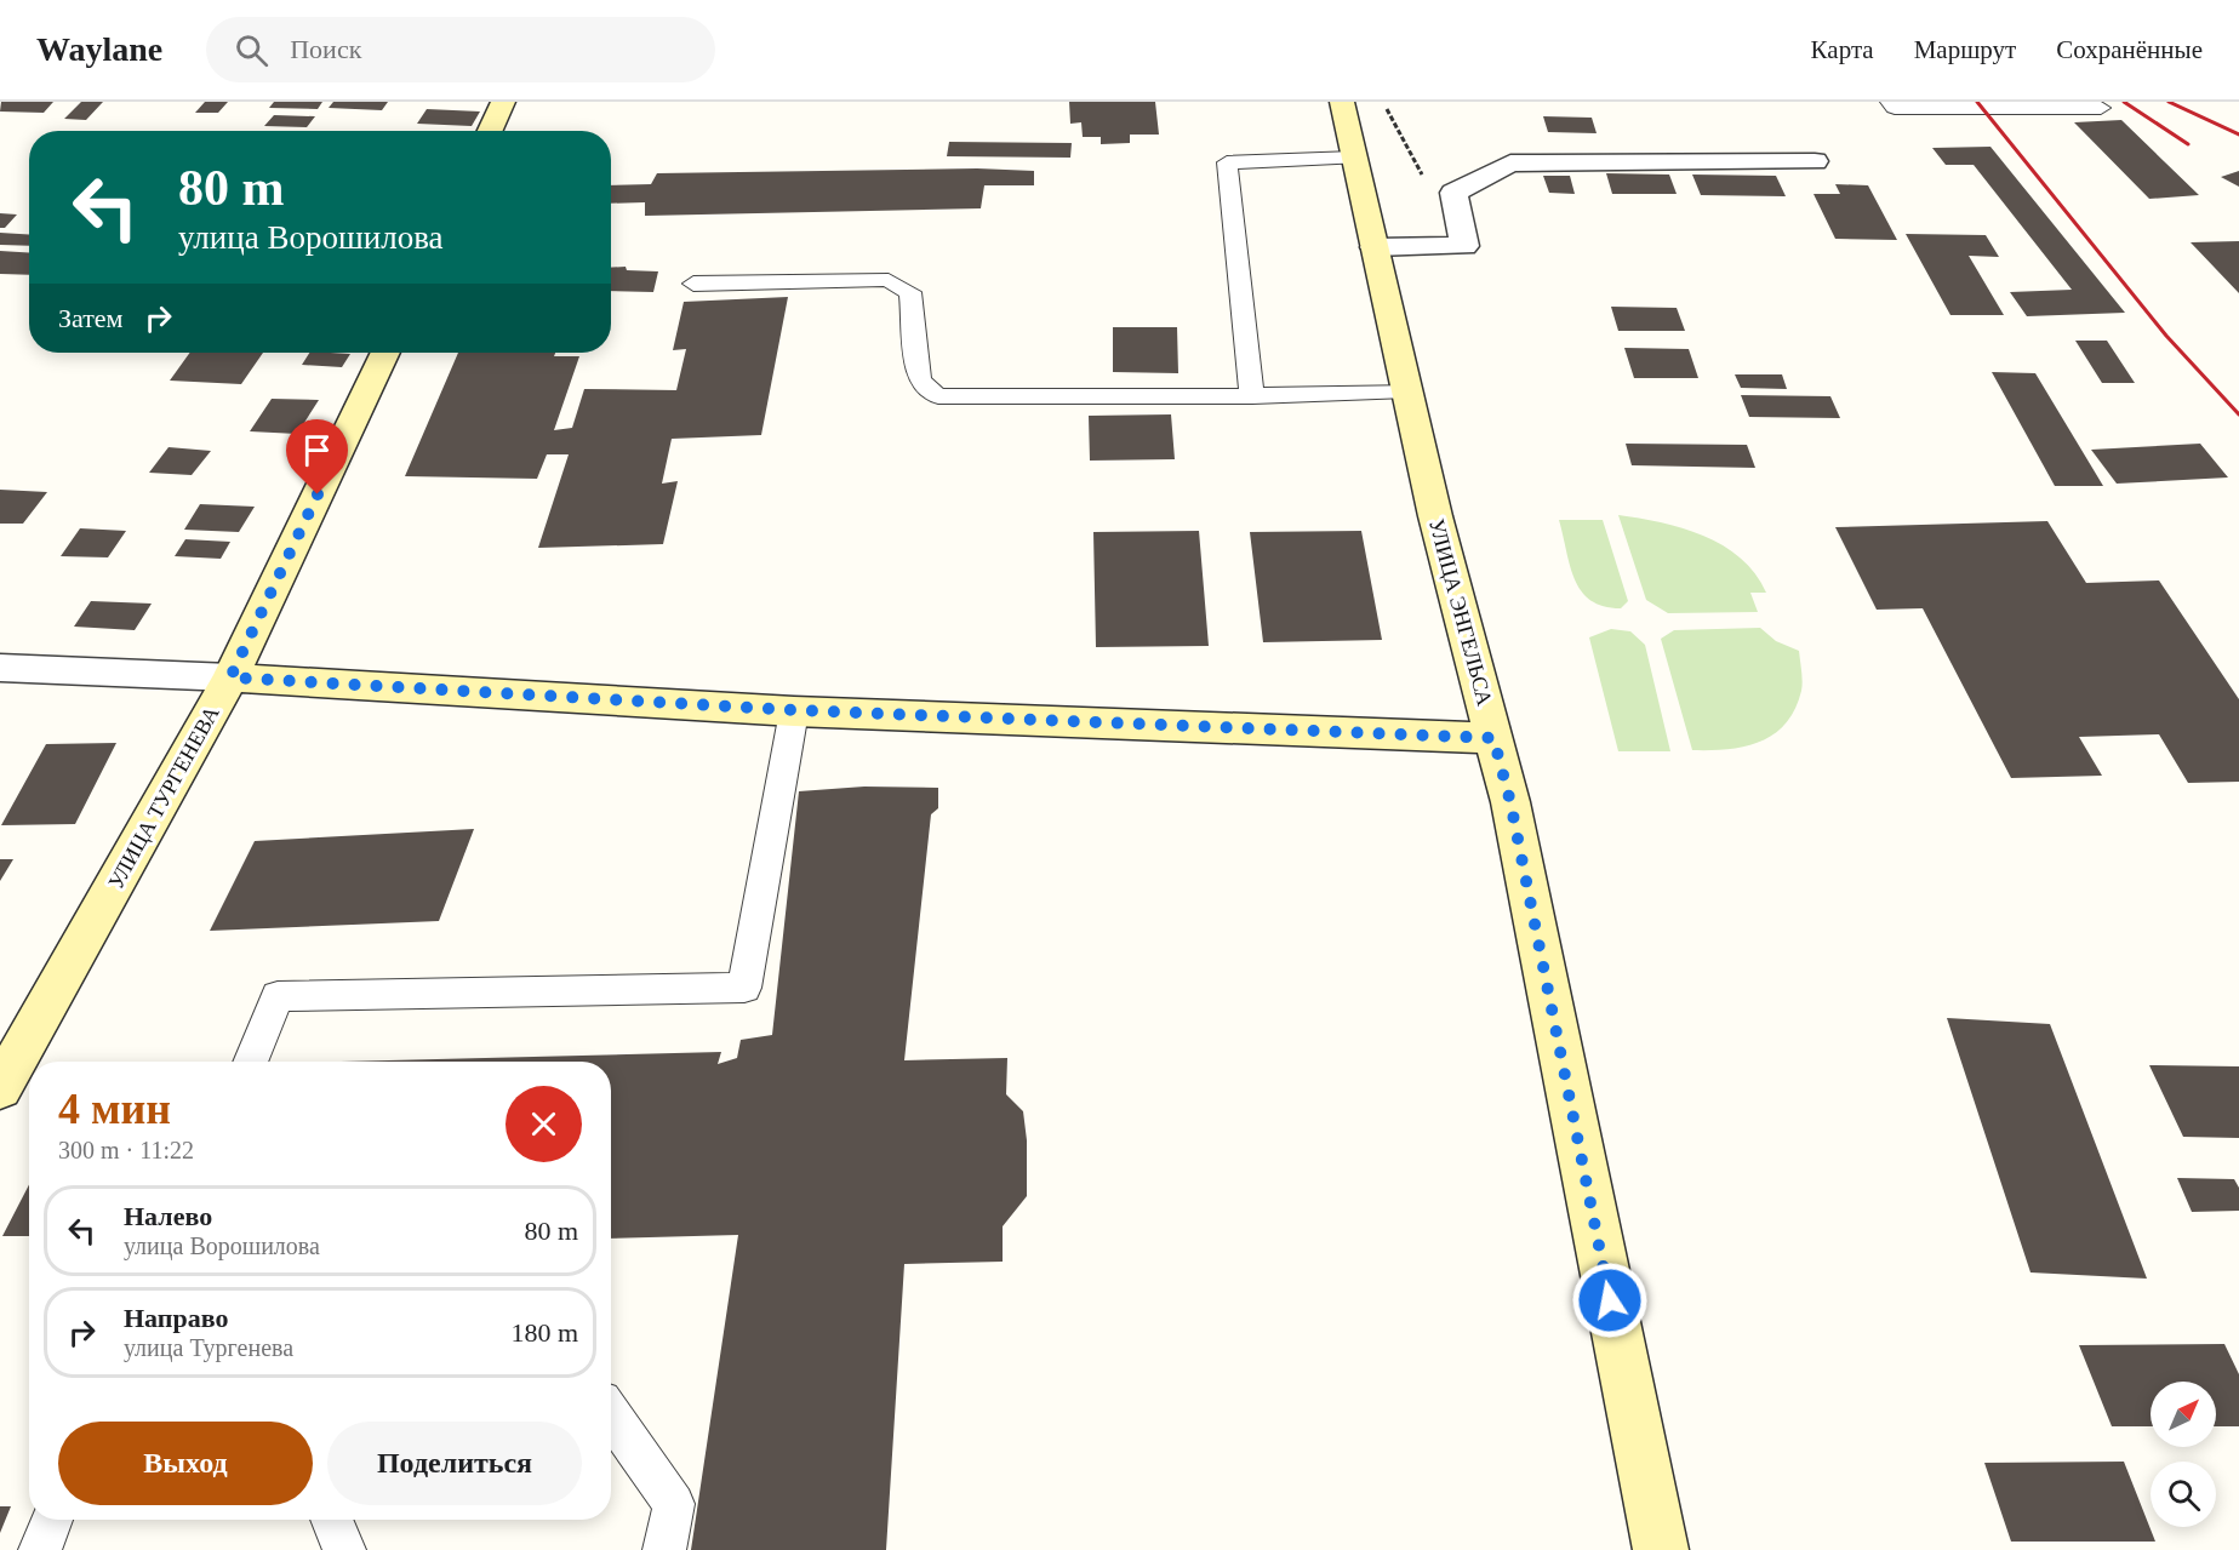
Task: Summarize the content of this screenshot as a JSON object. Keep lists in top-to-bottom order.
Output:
{
  "streets": {
    "street": ["УЛИЦА ЭНГЕЛЬСА", "УЛИЦА ТУРГЕНЕВА"]
  },
  "north": "top right",
  "page": {
    "header": "Waylane",
    "search": "Поиск",
    "nav": ["Карта", "Маршрут", "Сохранённые"],
    "turn": ["80 m", "улица Ворошилова"],
    "then": "Затем",
    "heading": ["4 мин", "300 m · 11:22"],
    "list": [
      {
        "name": "Налево",
        "note": "улица Ворошилова",
        "value": "80 m"
      },
      {
        "name": "Направо",
        "note": "улица Тургенева",
        "value": "180 m"
      }
    ],
    "buttons": ["Выход", "Поделиться"]
  }
}
